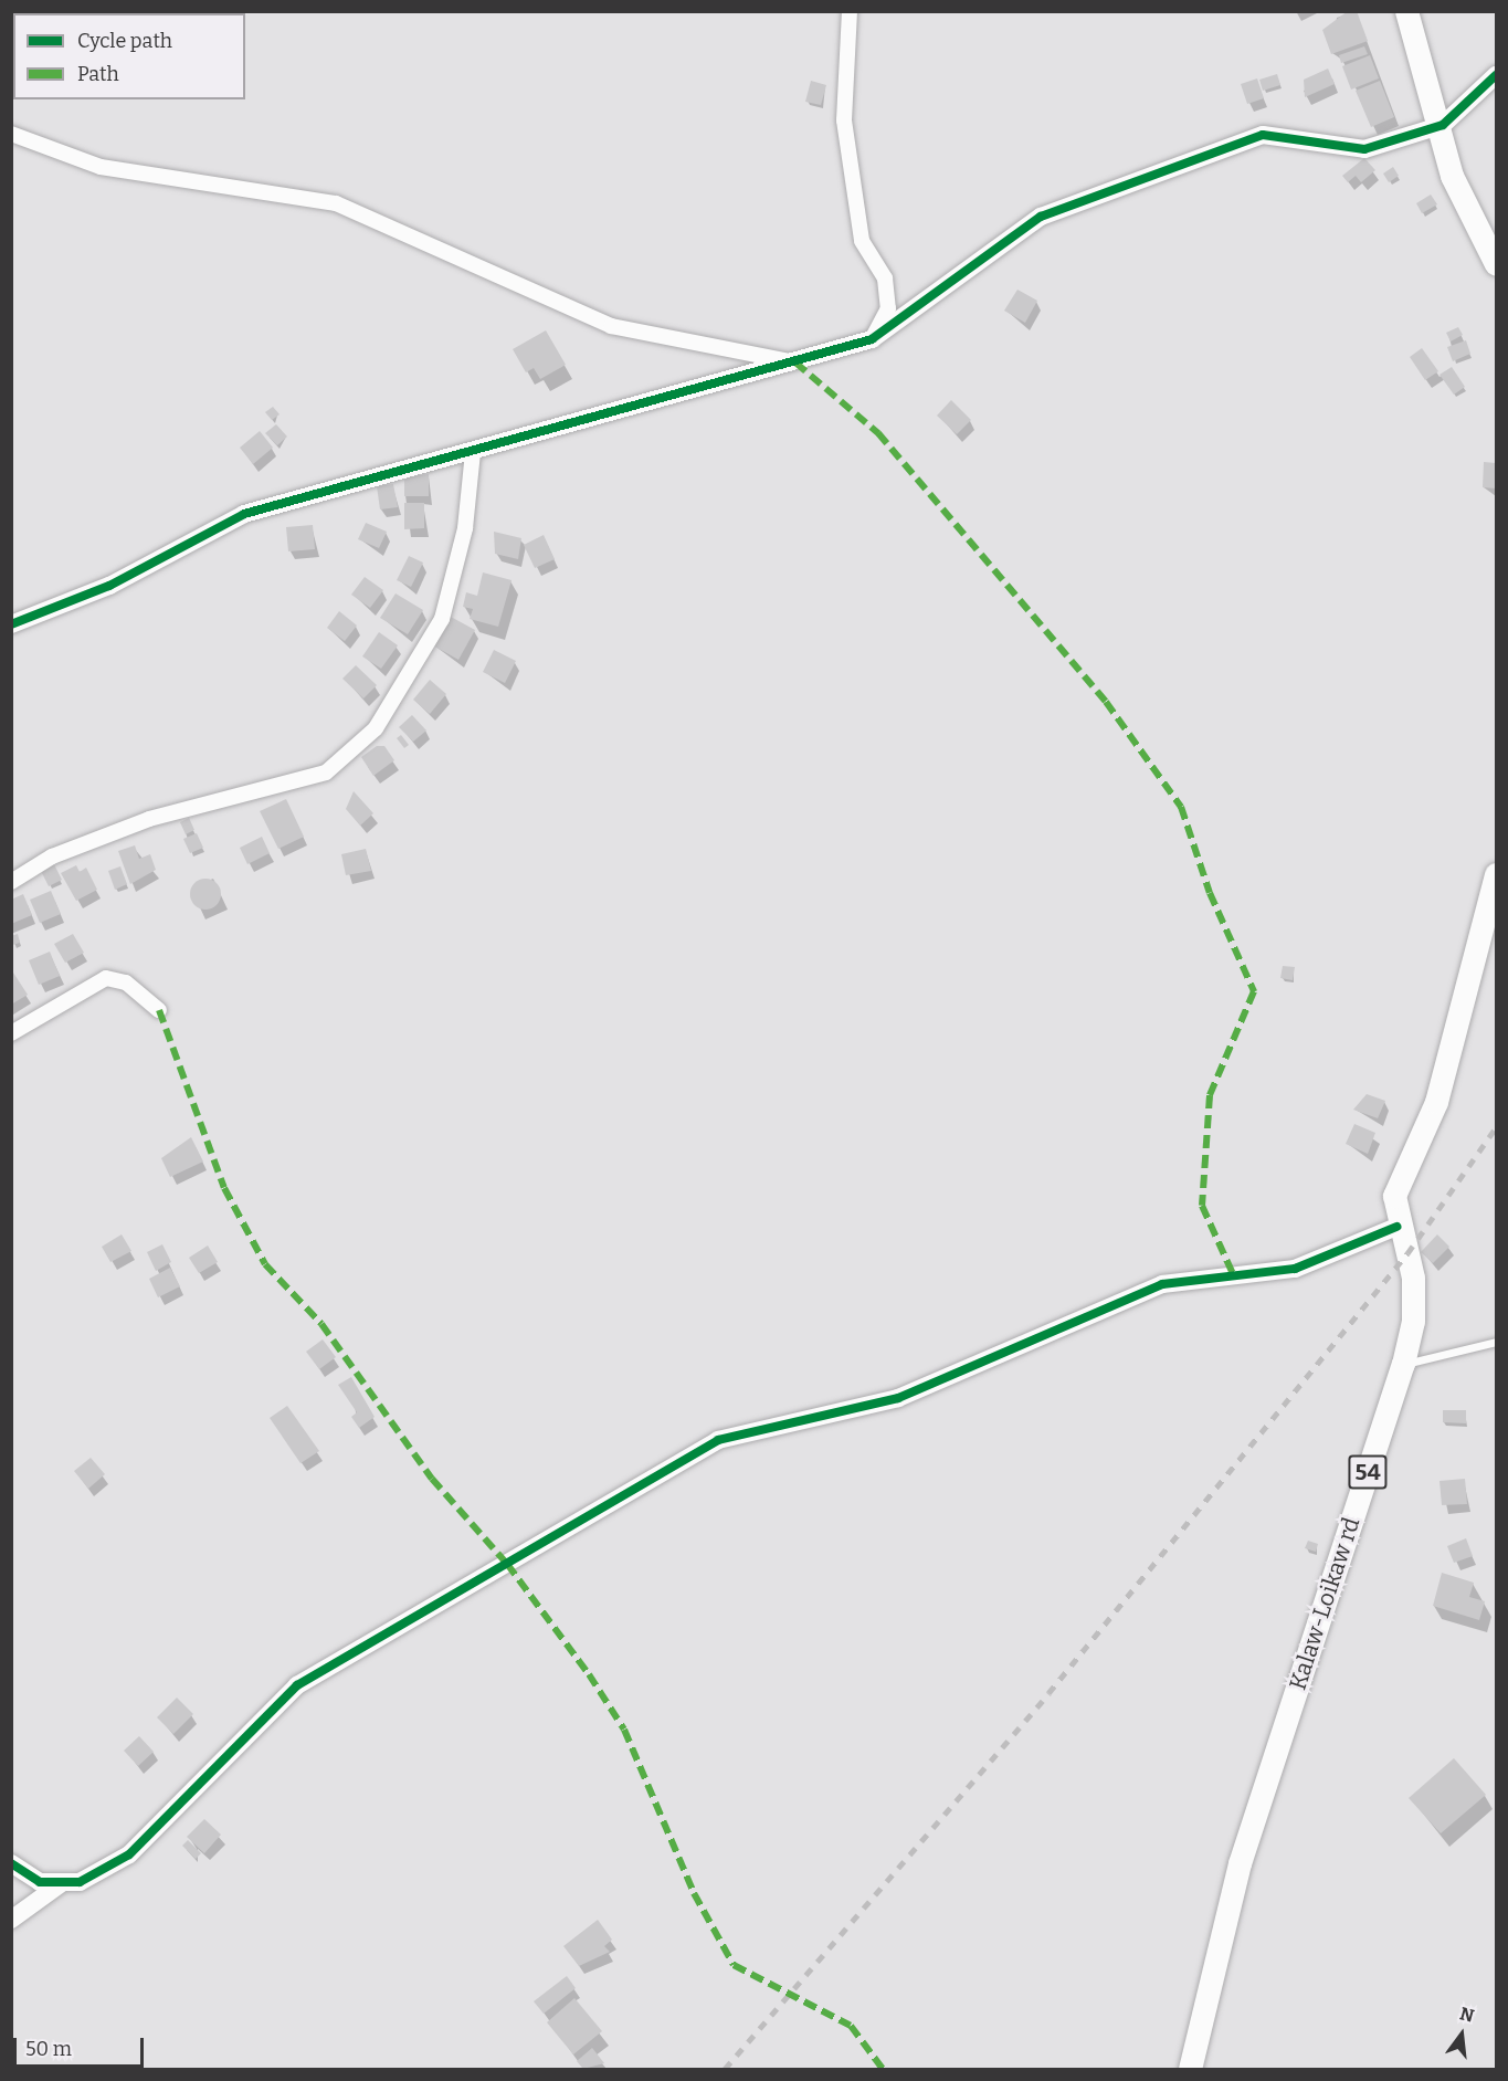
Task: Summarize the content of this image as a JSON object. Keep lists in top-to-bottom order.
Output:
{
  "streets": {
    "main road": ["54", "Kalaw-Loikaw rd"]
  },
  "legend": ["Cycle path", "Path"],
  "scale_bar": "50 m",
  "north": "top"
}
